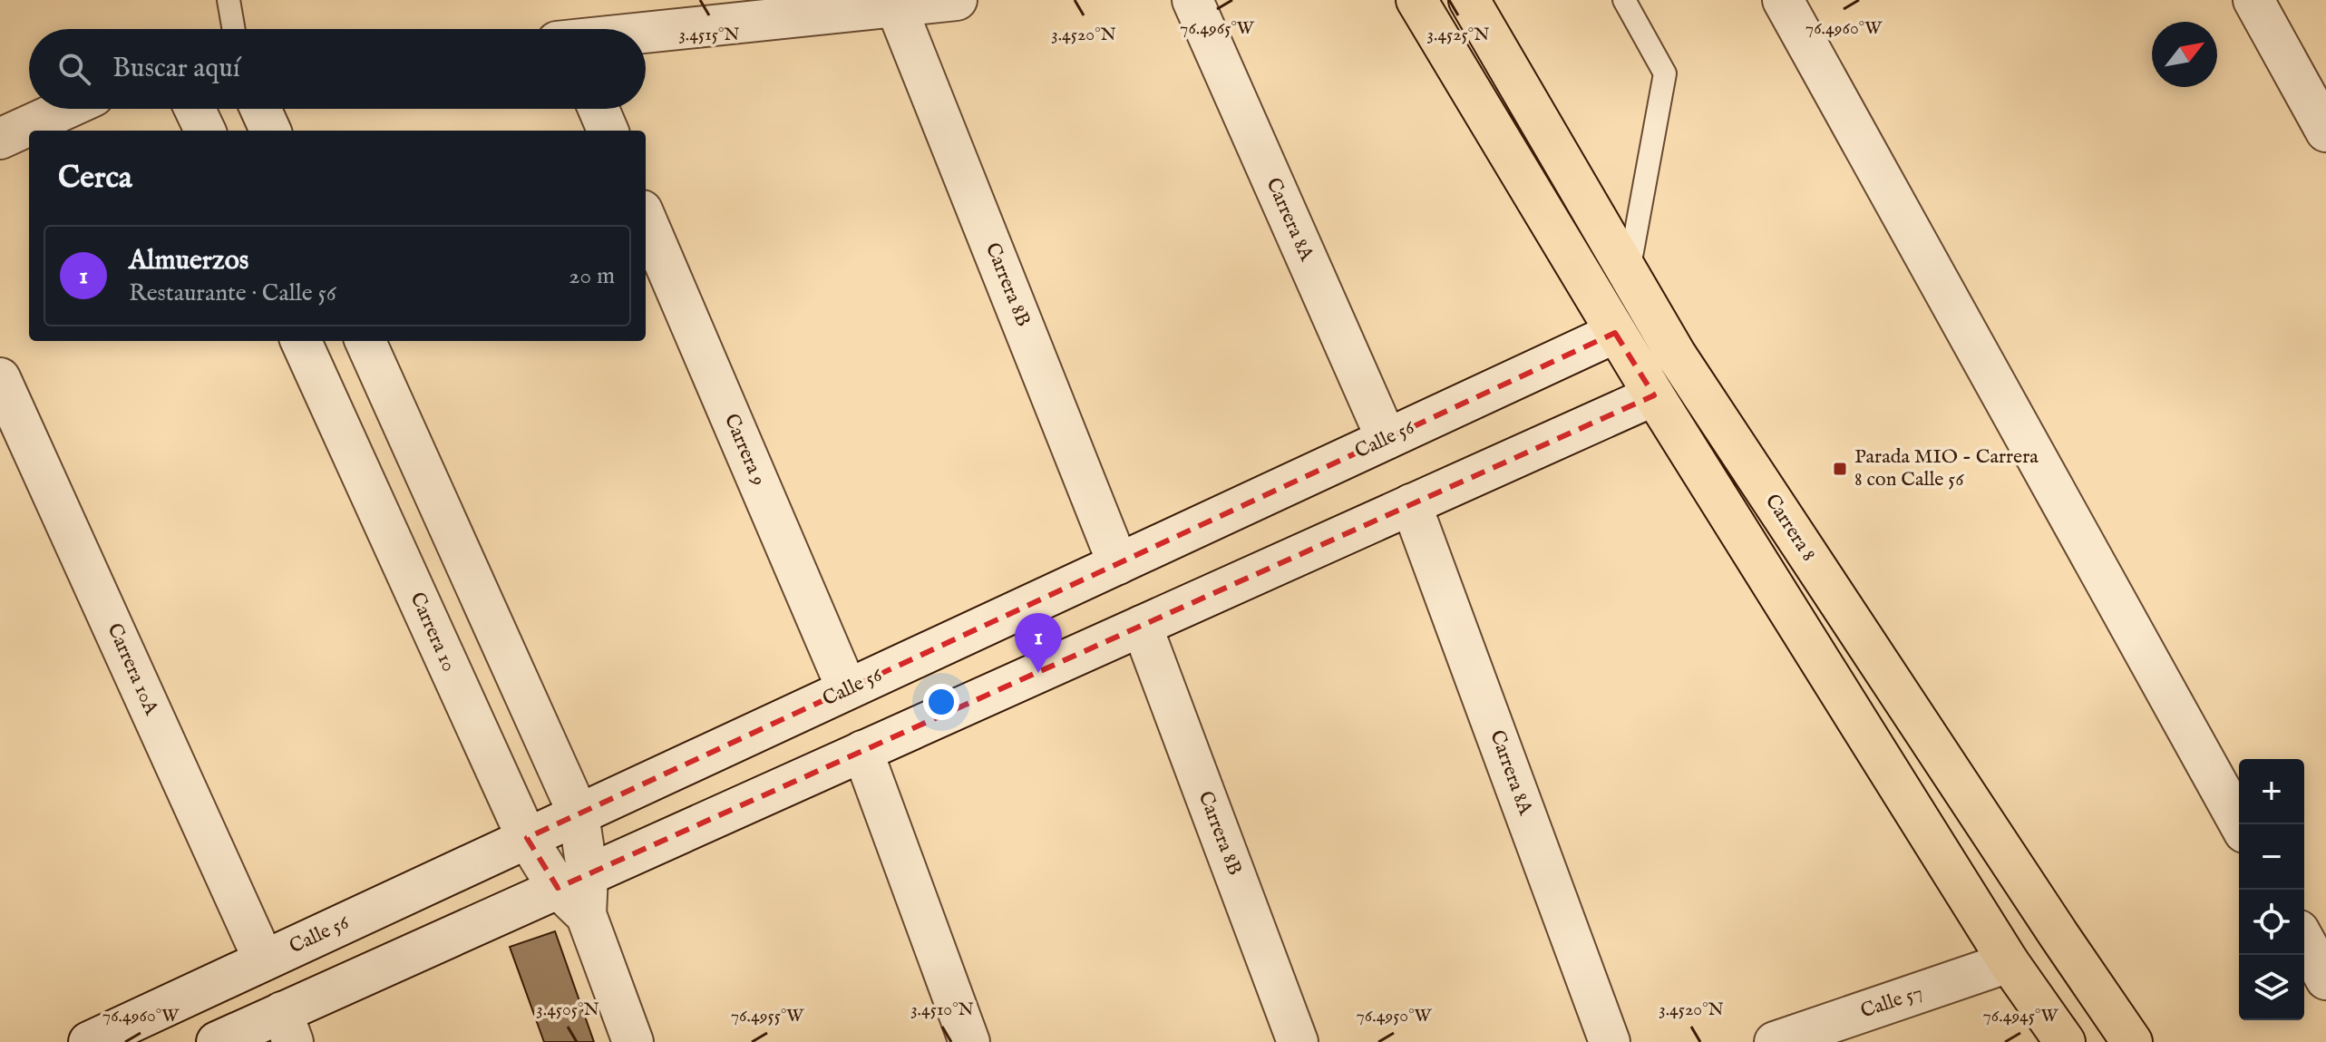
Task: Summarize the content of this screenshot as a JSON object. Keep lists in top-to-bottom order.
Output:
{
  "streets": {
    "main road": ["Carrera 8"],
    "street": [
      "Carrera 8A",
      "Carrera 8B",
      "Calle 56",
      "Carrera 9",
      "Carrera 10",
      "Carrera 10A",
      "Calle 57"
    ]
  },
  "crossings": [
    ["Carrera 8A", "Calle 56"],
    ["Carrera 8B", "Calle 56"],
    ["Calle 56", "Carrera 9"],
    ["Calle 56", "Carrera 10"],
    ["Calle 56", "Carrera 10A"]
  ],
  "places": {
    "transit": ["Parada MIO - Carrera 8 con Calle 56"]
  },
  "north": "top right",
  "page": {
    "search": "Buscar aquí",
    "heading": "Cerca",
    "list": [
      {
        "mark": "1",
        "name": "Almuerzos",
        "note": "Restaurante · Calle 56",
        "value": "20 m"
      }
    ],
    "pins": "1",
    "map_buttons": ["+", "−"]
  },
  "coordinates": [
    "76.4965°W",
    "76.4960°W",
    "3.4515°N",
    "3.4520°N",
    "3.4525°N",
    "3.4505°N",
    "3.4510°N",
    "76.4955°W",
    "76.4950°W",
    "76.4945°W"
  ]
}
